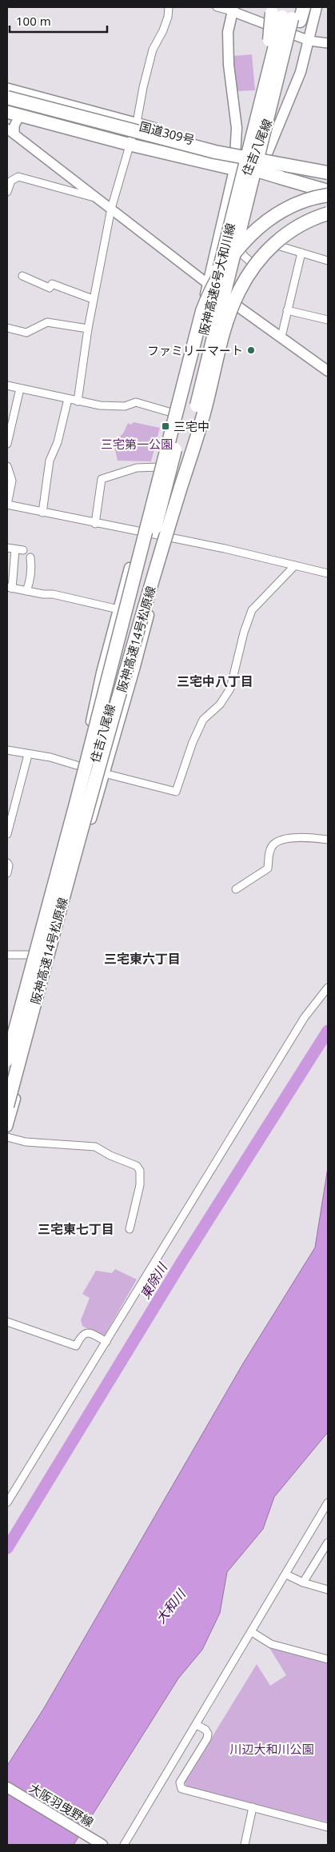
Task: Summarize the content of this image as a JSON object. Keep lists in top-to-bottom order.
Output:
{
  "streets": {
    "highway": ["国道309号", "阪神高速6号大和川線", "阪神高速14号松原線"],
    "main road": ["住吉八尾線", "大阪羽曳野線"]
  },
  "crossings": [
    ["国道309号", "住吉八尾線"],
    ["国道309号", "阪神高速14号松原線"],
    ["住吉八尾線", "阪神高速6号大和川線"],
    ["阪神高速6号大和川線", "阪神高速14号松原線"]
  ],
  "districts": ["三宅中八丁目", "三宅東六丁目", "三宅東七丁目"],
  "water": ["東除川", "大和川"],
  "parks": ["三宅第一公園", "川辺大和川公園"],
  "places": {
    "other": ["ファミリーマート"],
    "transit": ["三宅中"]
  },
  "scale_bar": "100 m"
}
